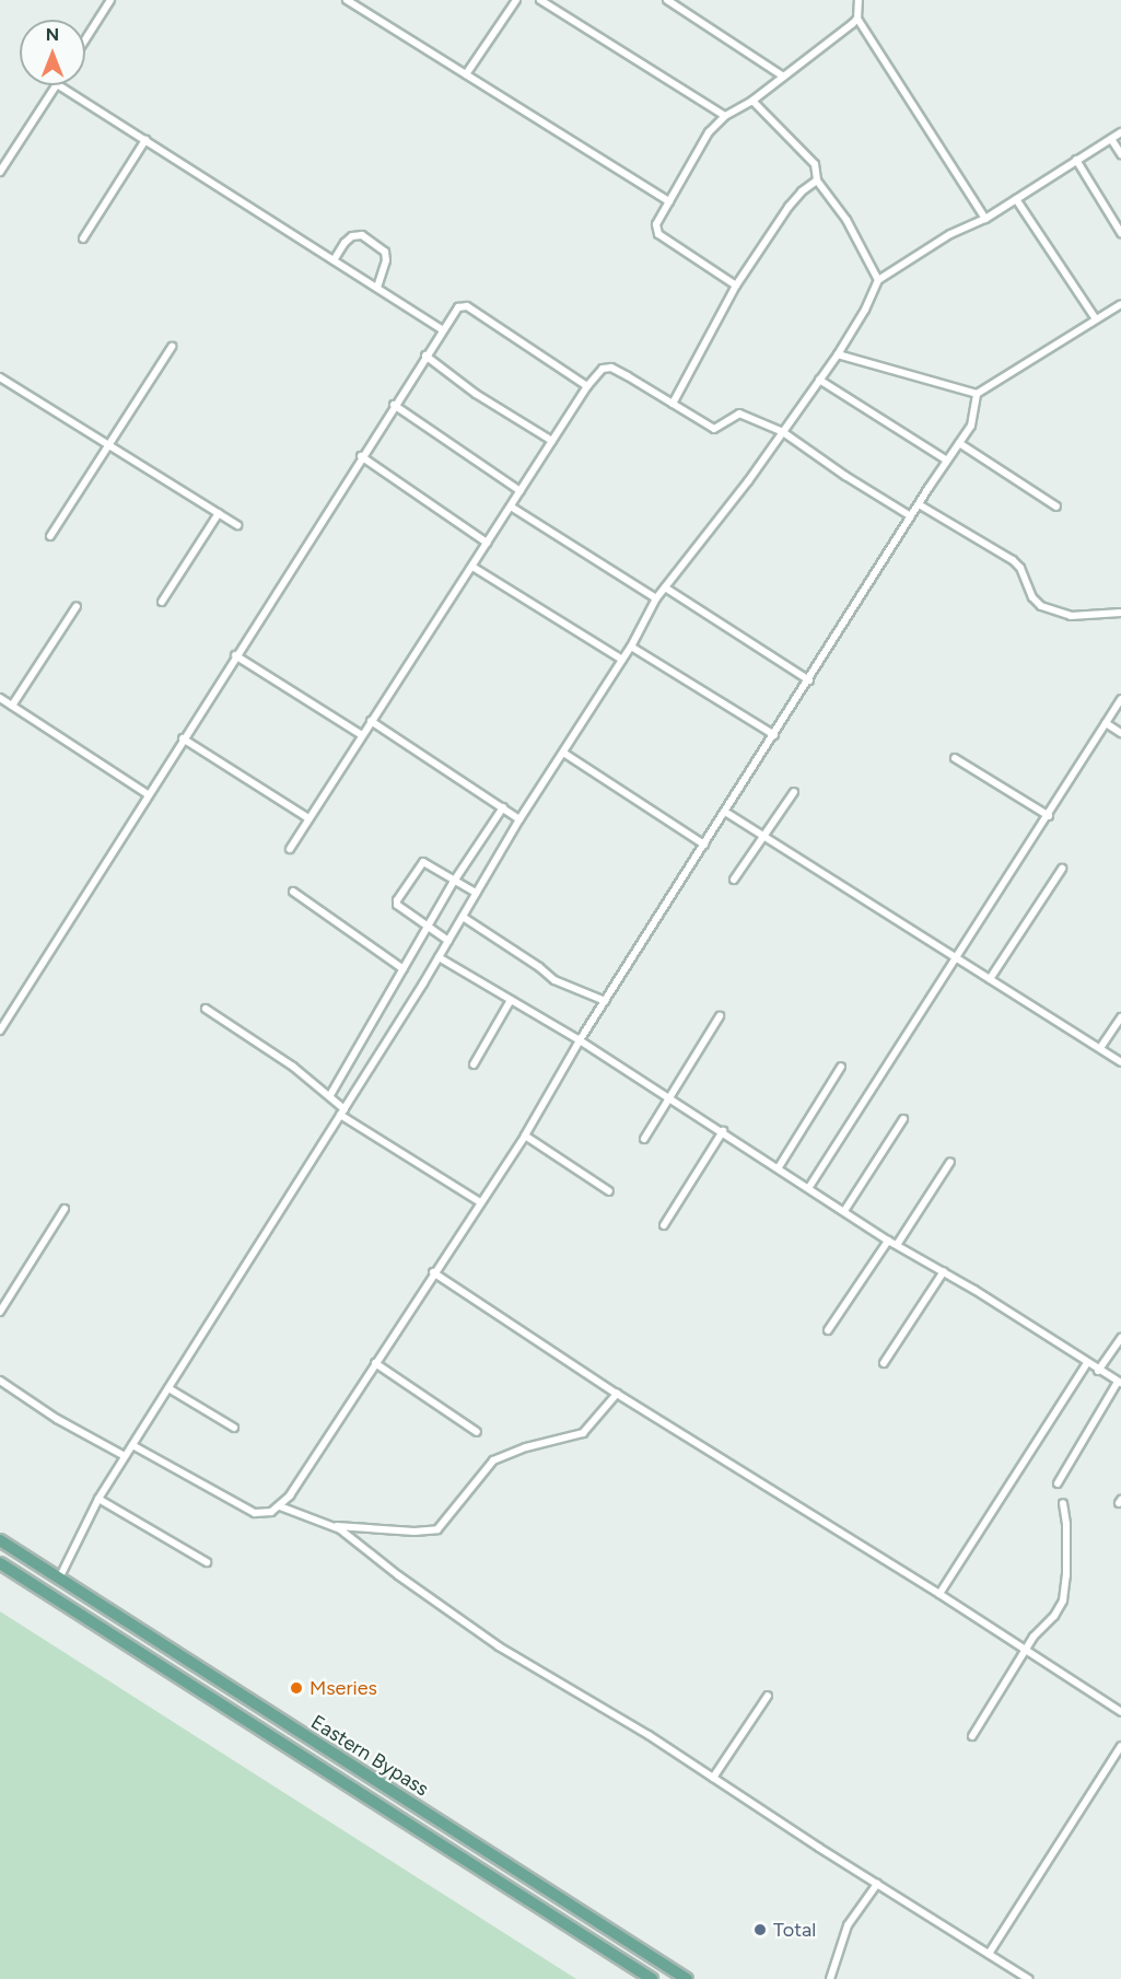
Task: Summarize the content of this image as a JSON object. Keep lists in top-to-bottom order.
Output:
{
  "streets": {
    "main road": ["Eastern Bypass"]
  },
  "places": ["Mseries", "Total"],
  "north": "top"
}
